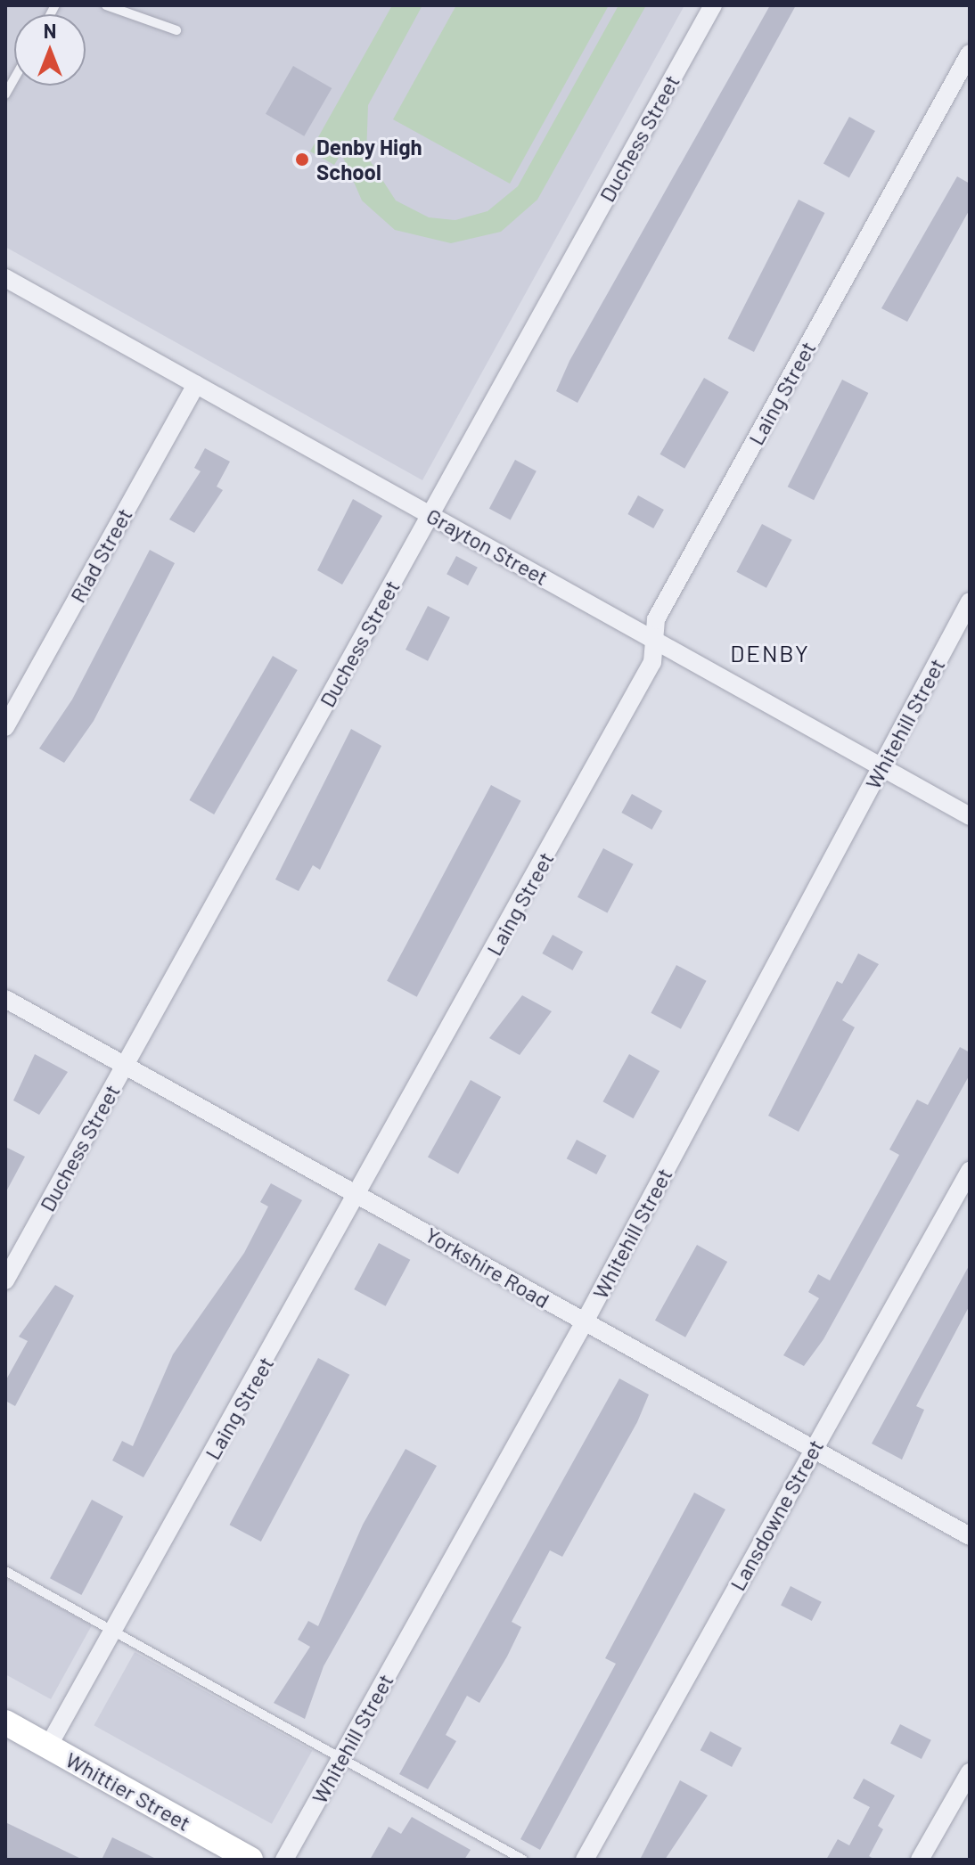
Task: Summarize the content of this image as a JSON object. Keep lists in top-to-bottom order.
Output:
{
  "streets": {
    "street": [
      "Duchess Street",
      "Laing Street",
      "Grayton Street",
      "Riad Street",
      "Whitehill Street",
      "Yorkshire Road",
      "Lansdowne Street",
      "Whittier Street"
    ]
  },
  "crossings": [
    ["Duchess Street", "Grayton Street"],
    ["Duchess Street", "Yorkshire Road"],
    ["Laing Street", "Grayton Street"],
    ["Laing Street", "Yorkshire Road"],
    ["Laing Street", "Whittier Street"],
    ["Grayton Street", "Riad Street"],
    ["Grayton Street", "Whitehill Street"],
    ["Whitehill Street", "Yorkshire Road"],
    ["Yorkshire Road", "Lansdowne Street"]
  ],
  "districts": ["DENBY"],
  "places": ["Denby High School"],
  "north": "top"
}
